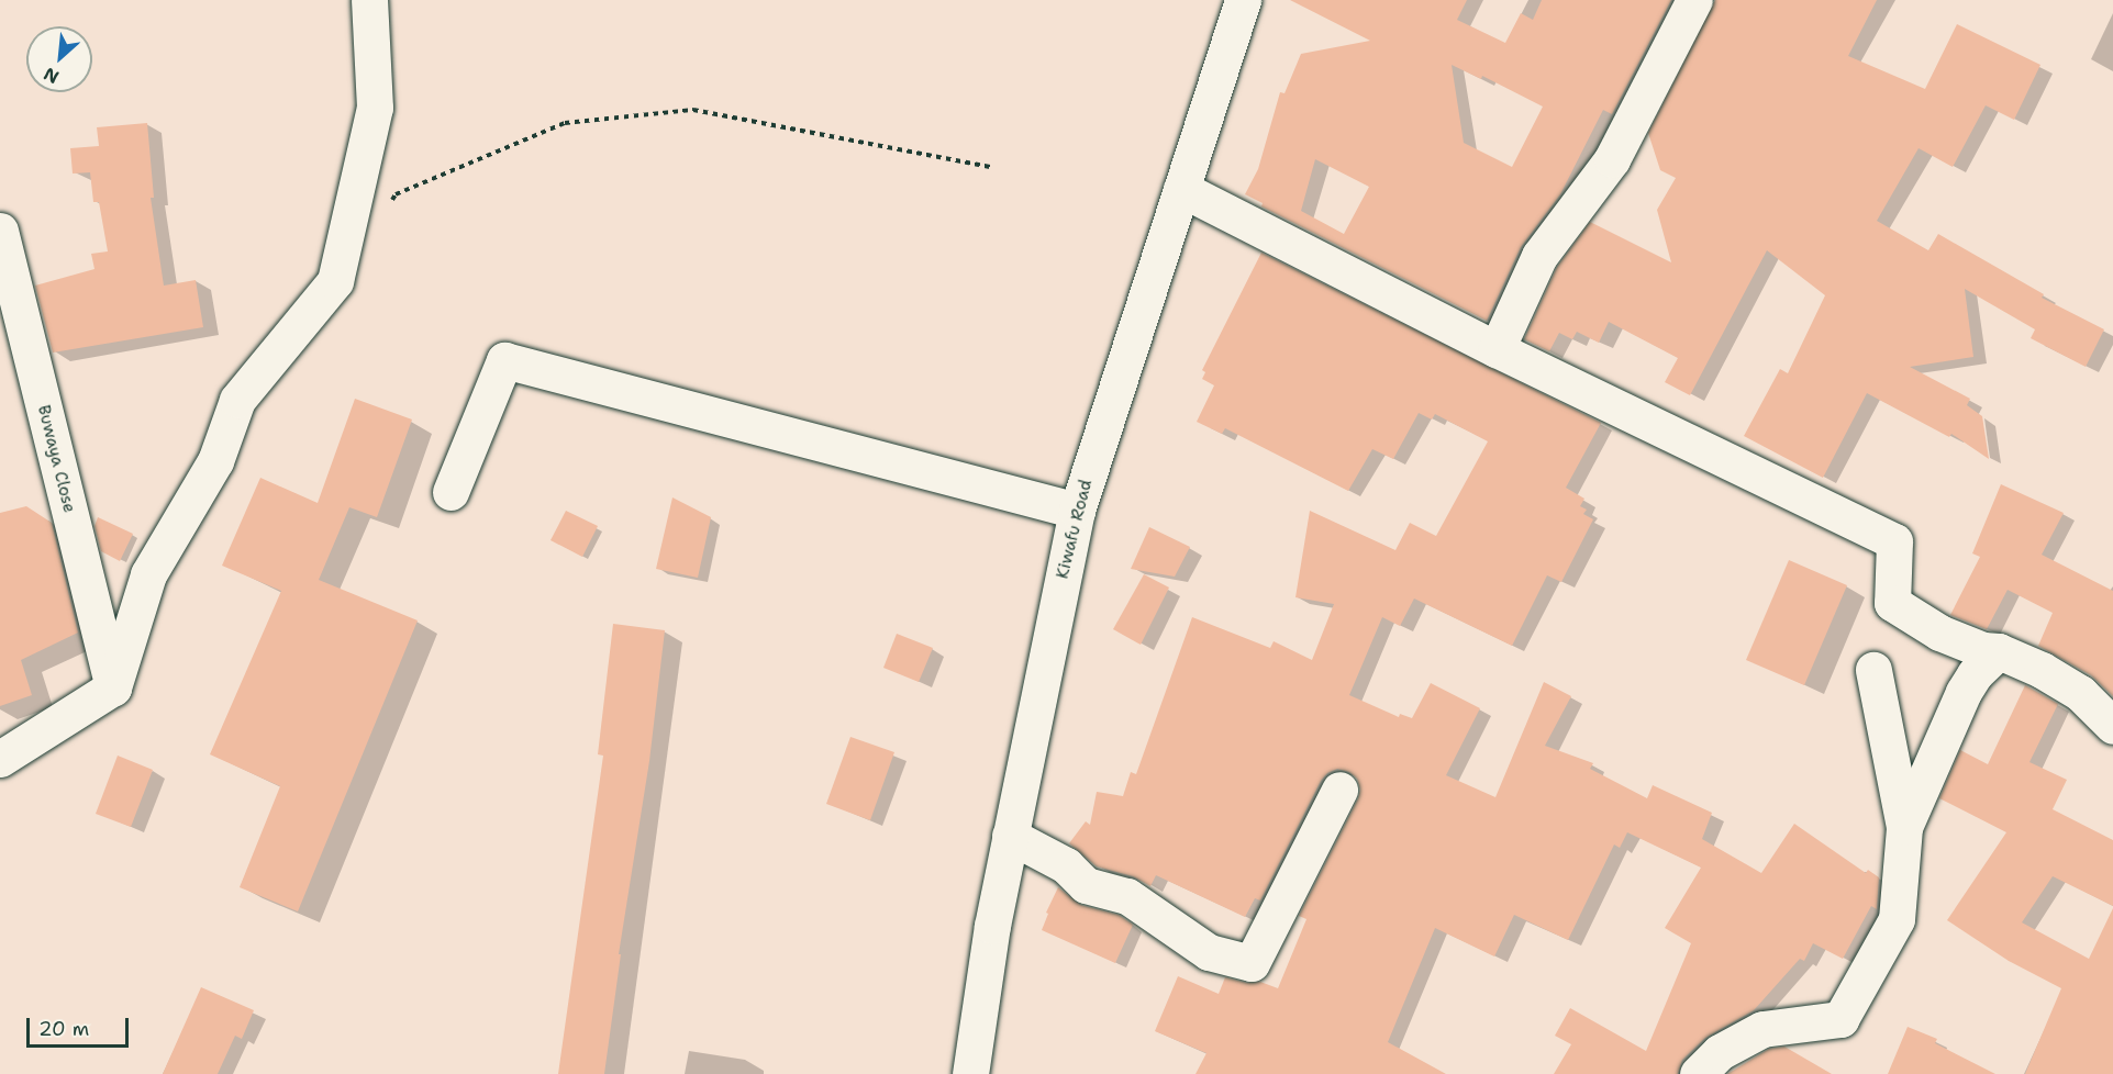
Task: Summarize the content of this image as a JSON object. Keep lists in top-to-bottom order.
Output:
{
  "streets": {
    "street": ["Buwaya Close", "Kiwafu Road"]
  },
  "scale_bar": "20 m",
  "north": "bottom left"
}
